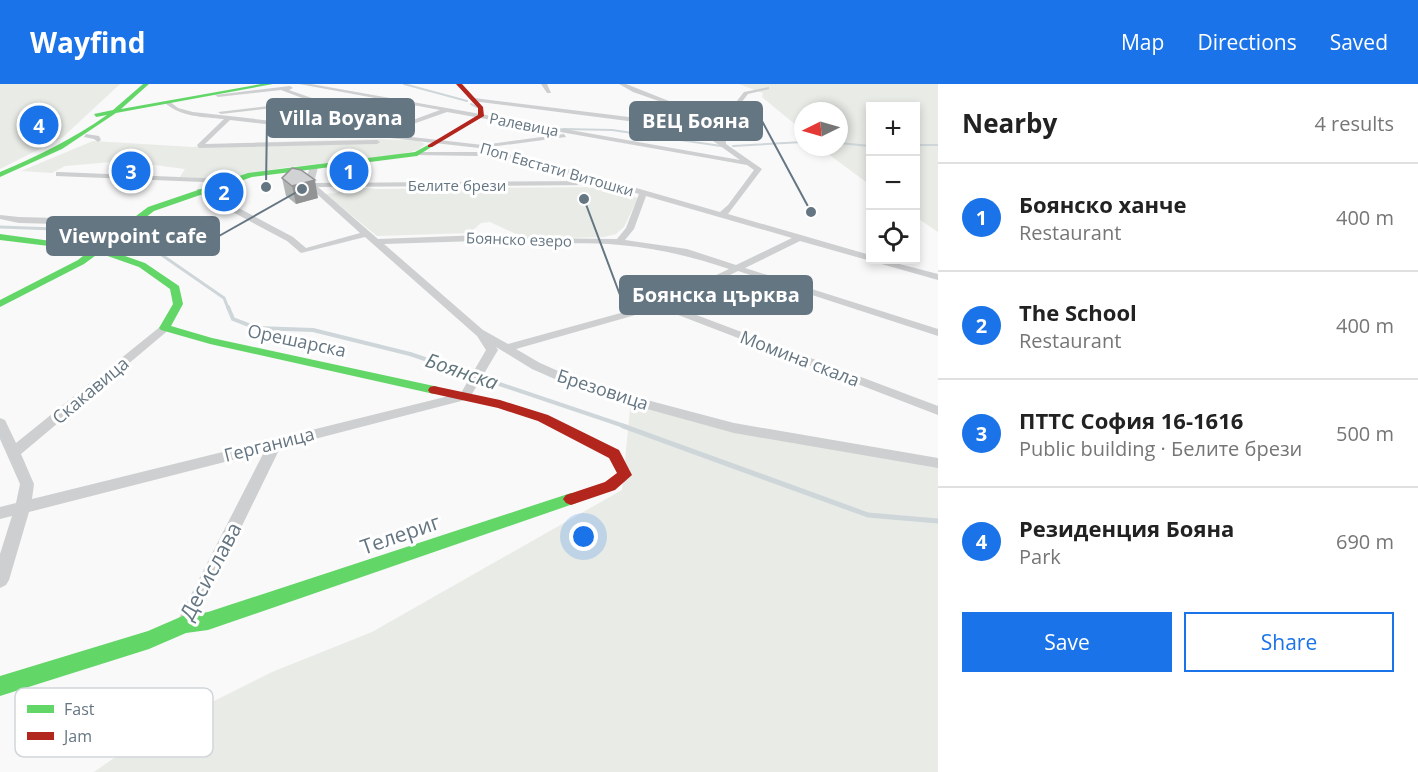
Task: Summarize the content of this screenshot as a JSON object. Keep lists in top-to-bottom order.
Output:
{
  "streets": {
    "main road": ["Орешарска", "Телериг", "Десислава"],
    "street": [
      "Ралевица",
      "Поп Евстати Витошки",
      "Белите брези",
      "Боянско езеро",
      "Момина скала",
      "Брезовица",
      "Скакавица",
      "Герганица"
    ]
  },
  "crossings": [
    ["Поп Евстати Витошки", "Белите брези"],
    ["Белите брези", "Брезовица"],
    ["Боянско езеро", "Брезовица"],
    ["Орешарска", "Скакавица"],
    ["Орешарска", "Герганица"],
    ["Орешарска", "Телериг"],
    ["Герганица", "Десислава"],
    ["Телериг", "Десислава"]
  ],
  "water": ["Боянска"],
  "places": [
    "Villa Boyana",
    "Viewpoint cafe",
    "Боянска църква",
    "ВЕЦ Бояна"
  ],
  "legend": ["Fast", "Jam"],
  "north": "left",
  "page": {
    "header": "Wayfind",
    "nav": ["Map", "Directions", "Saved"],
    "heading": ["Nearby", "4 results"],
    "map_buttons": ["+", "−"],
    "pins": [
      "4",
      "1",
      "3",
      "2"
    ],
    "list": [
      {
        "mark": "1",
        "name": "Боянско ханче",
        "note": "Restaurant",
        "value": "400 m"
      },
      {
        "mark": "2",
        "name": "The School",
        "note": "Restaurant",
        "value": "400 m"
      },
      {
        "mark": "3",
        "name": "ПТТС София 16-1616",
        "note": "Public building · Белите брези",
        "value": "500 m"
      },
      {
        "mark": "4",
        "name": "Резиденция Бояна",
        "note": "Park",
        "value": "690 m"
      }
    ],
    "buttons": ["Save", "Share"]
  }
}
